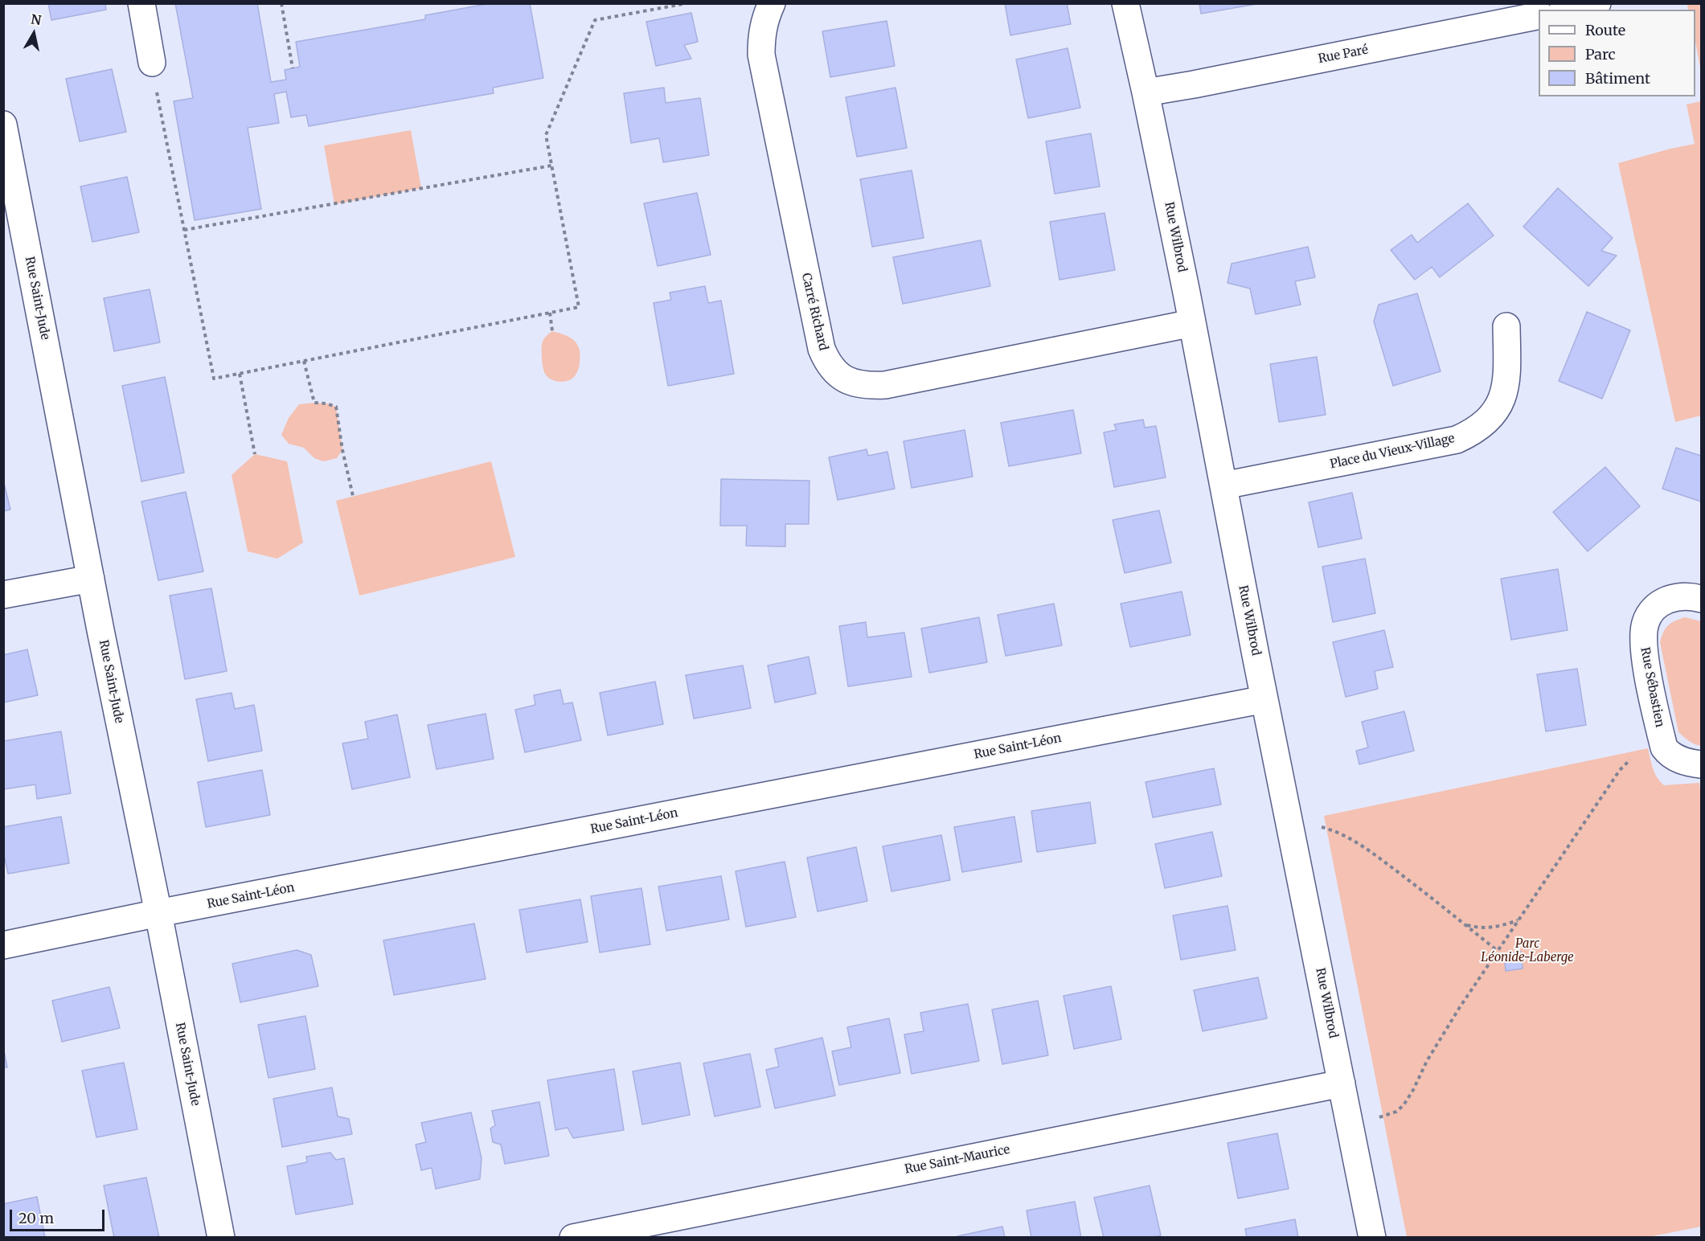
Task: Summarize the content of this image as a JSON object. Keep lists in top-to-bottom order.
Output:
{
  "streets": {
    "street": [
      "Rue Paré",
      "Rue Wilbrod",
      "Rue Saint-Jude",
      "Carré Richard",
      "Place du Vieux-Village",
      "Rue Sébastien",
      "Rue Saint-Léon",
      "Rue Saint-Maurice"
    ]
  },
  "crossings": [
    ["Rue Paré", "Rue Wilbrod"],
    ["Rue Wilbrod", "Carré Richard"],
    ["Rue Wilbrod", "Place du Vieux-Village"],
    ["Rue Wilbrod", "Rue Saint-Léon"],
    ["Rue Wilbrod", "Rue Saint-Maurice"],
    ["Rue Saint-Jude", "Rue Saint-Léon"]
  ],
  "parks": ["Parc Léonide-Laberge"],
  "legend": ["Route", "Parc", "Bâtiment"],
  "scale_bar": "20 m",
  "north": "top"
}
